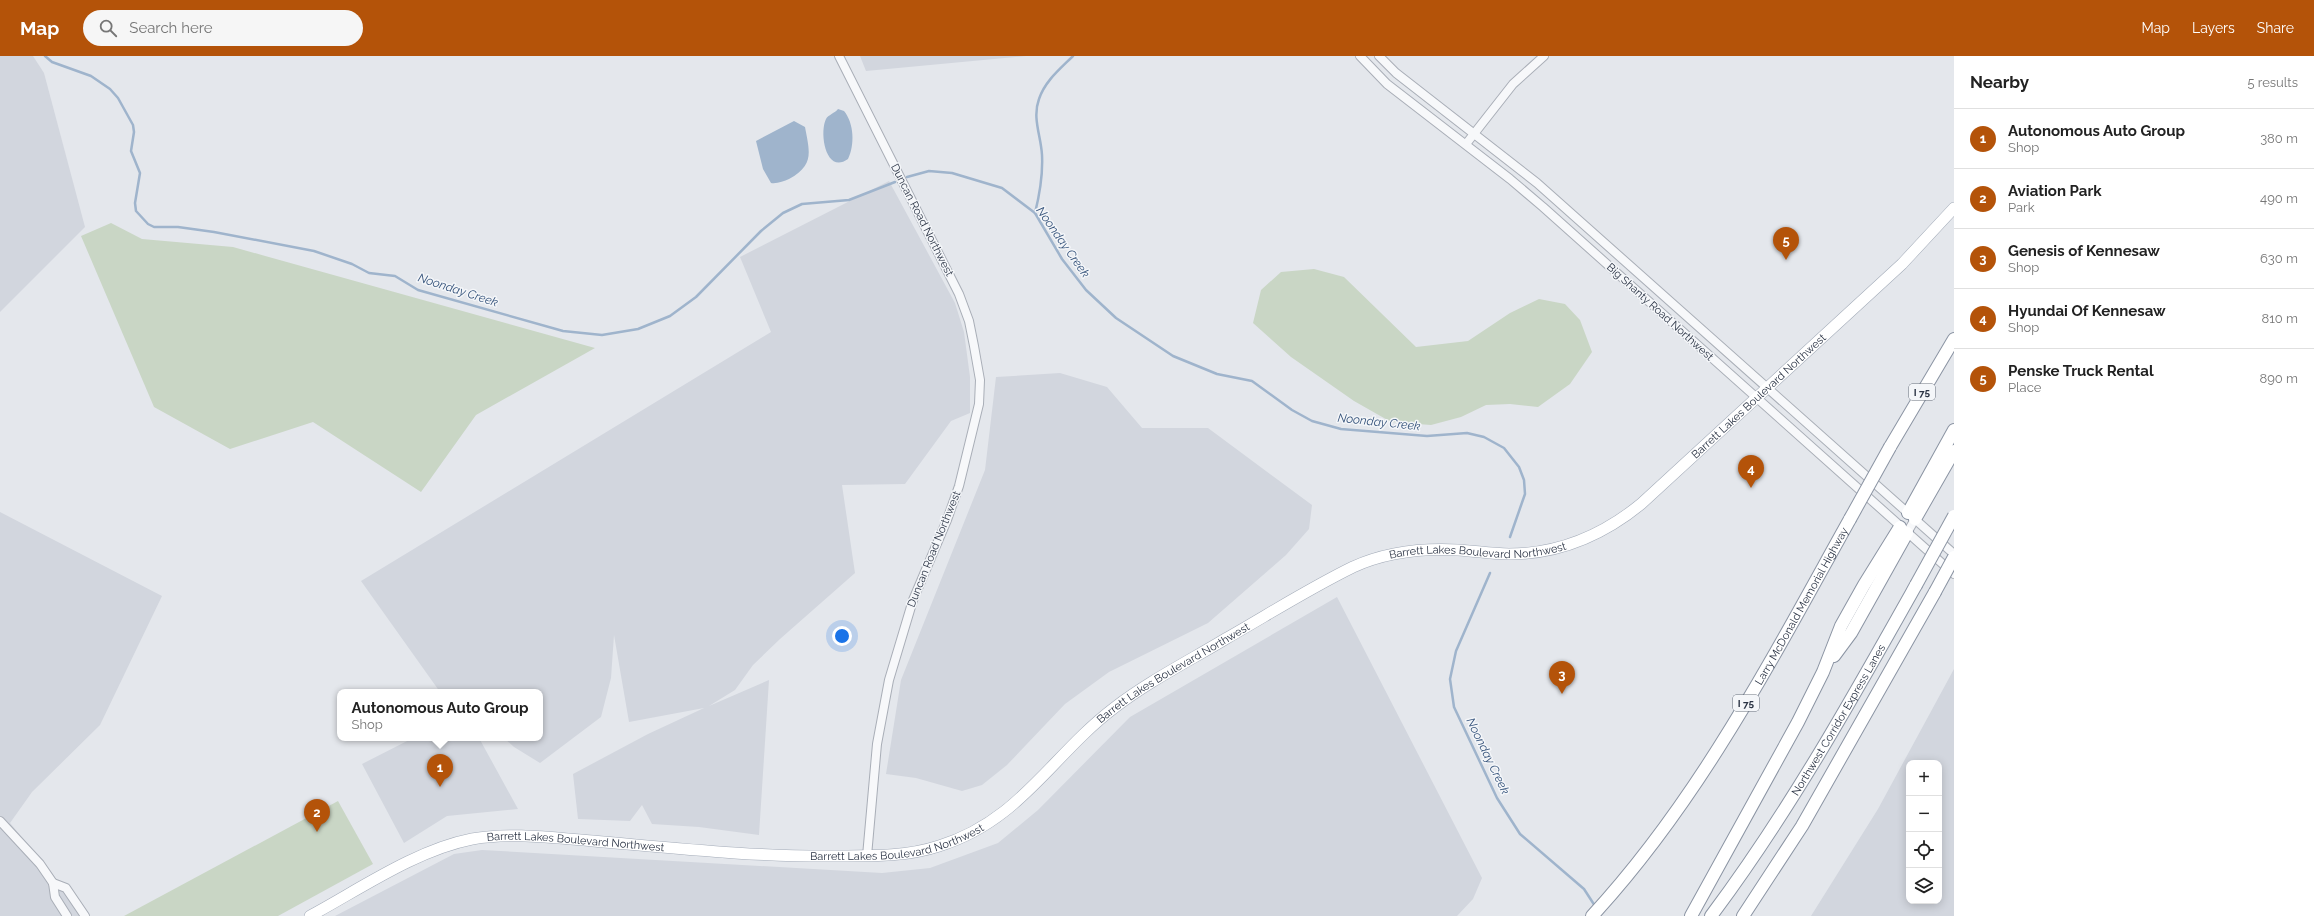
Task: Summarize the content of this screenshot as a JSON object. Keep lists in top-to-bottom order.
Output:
{
  "streets": {
    "highway": ["I 75", "Larry McDonald Memorial Highway", "Northwest Corridor Express Lanes"],
    "main road": ["Barrett Lakes Boulevard Northwest"],
    "street": ["Duncan Road Northwest", "Big Shanty Road Northwest"]
  },
  "crossings": [
    ["Duncan Road Northwest", "Barrett Lakes Boulevard Northwest"],
    ["Big Shanty Road Northwest", "Barrett Lakes Boulevard Northwest"]
  ],
  "water": ["Noonday Creek"],
  "page": {
    "header": "Map",
    "search": "Search here",
    "nav": ["Map", "Layers", "Share"],
    "heading": ["Nearby", "5 results"],
    "list": [
      {
        "mark": "1",
        "name": "Autonomous Auto Group",
        "note": "Shop",
        "value": "380 m"
      },
      {
        "mark": "2",
        "name": "Aviation Park",
        "note": "Park",
        "value": "490 m"
      },
      {
        "mark": "3",
        "name": "Genesis of Kennesaw",
        "note": "Shop",
        "value": "630 m"
      },
      {
        "mark": "4",
        "name": "Hyundai Of Kennesaw",
        "note": "Shop",
        "value": "810 m"
      },
      {
        "mark": "5",
        "name": "Penske Truck Rental",
        "note": "Place",
        "value": "890 m"
      }
    ],
    "pins": [
      "5",
      "4",
      "3",
      "1",
      "2"
    ],
    "popup": ["Autonomous Auto Group", "Shop"],
    "map_buttons": ["+", "−"]
  }
}
